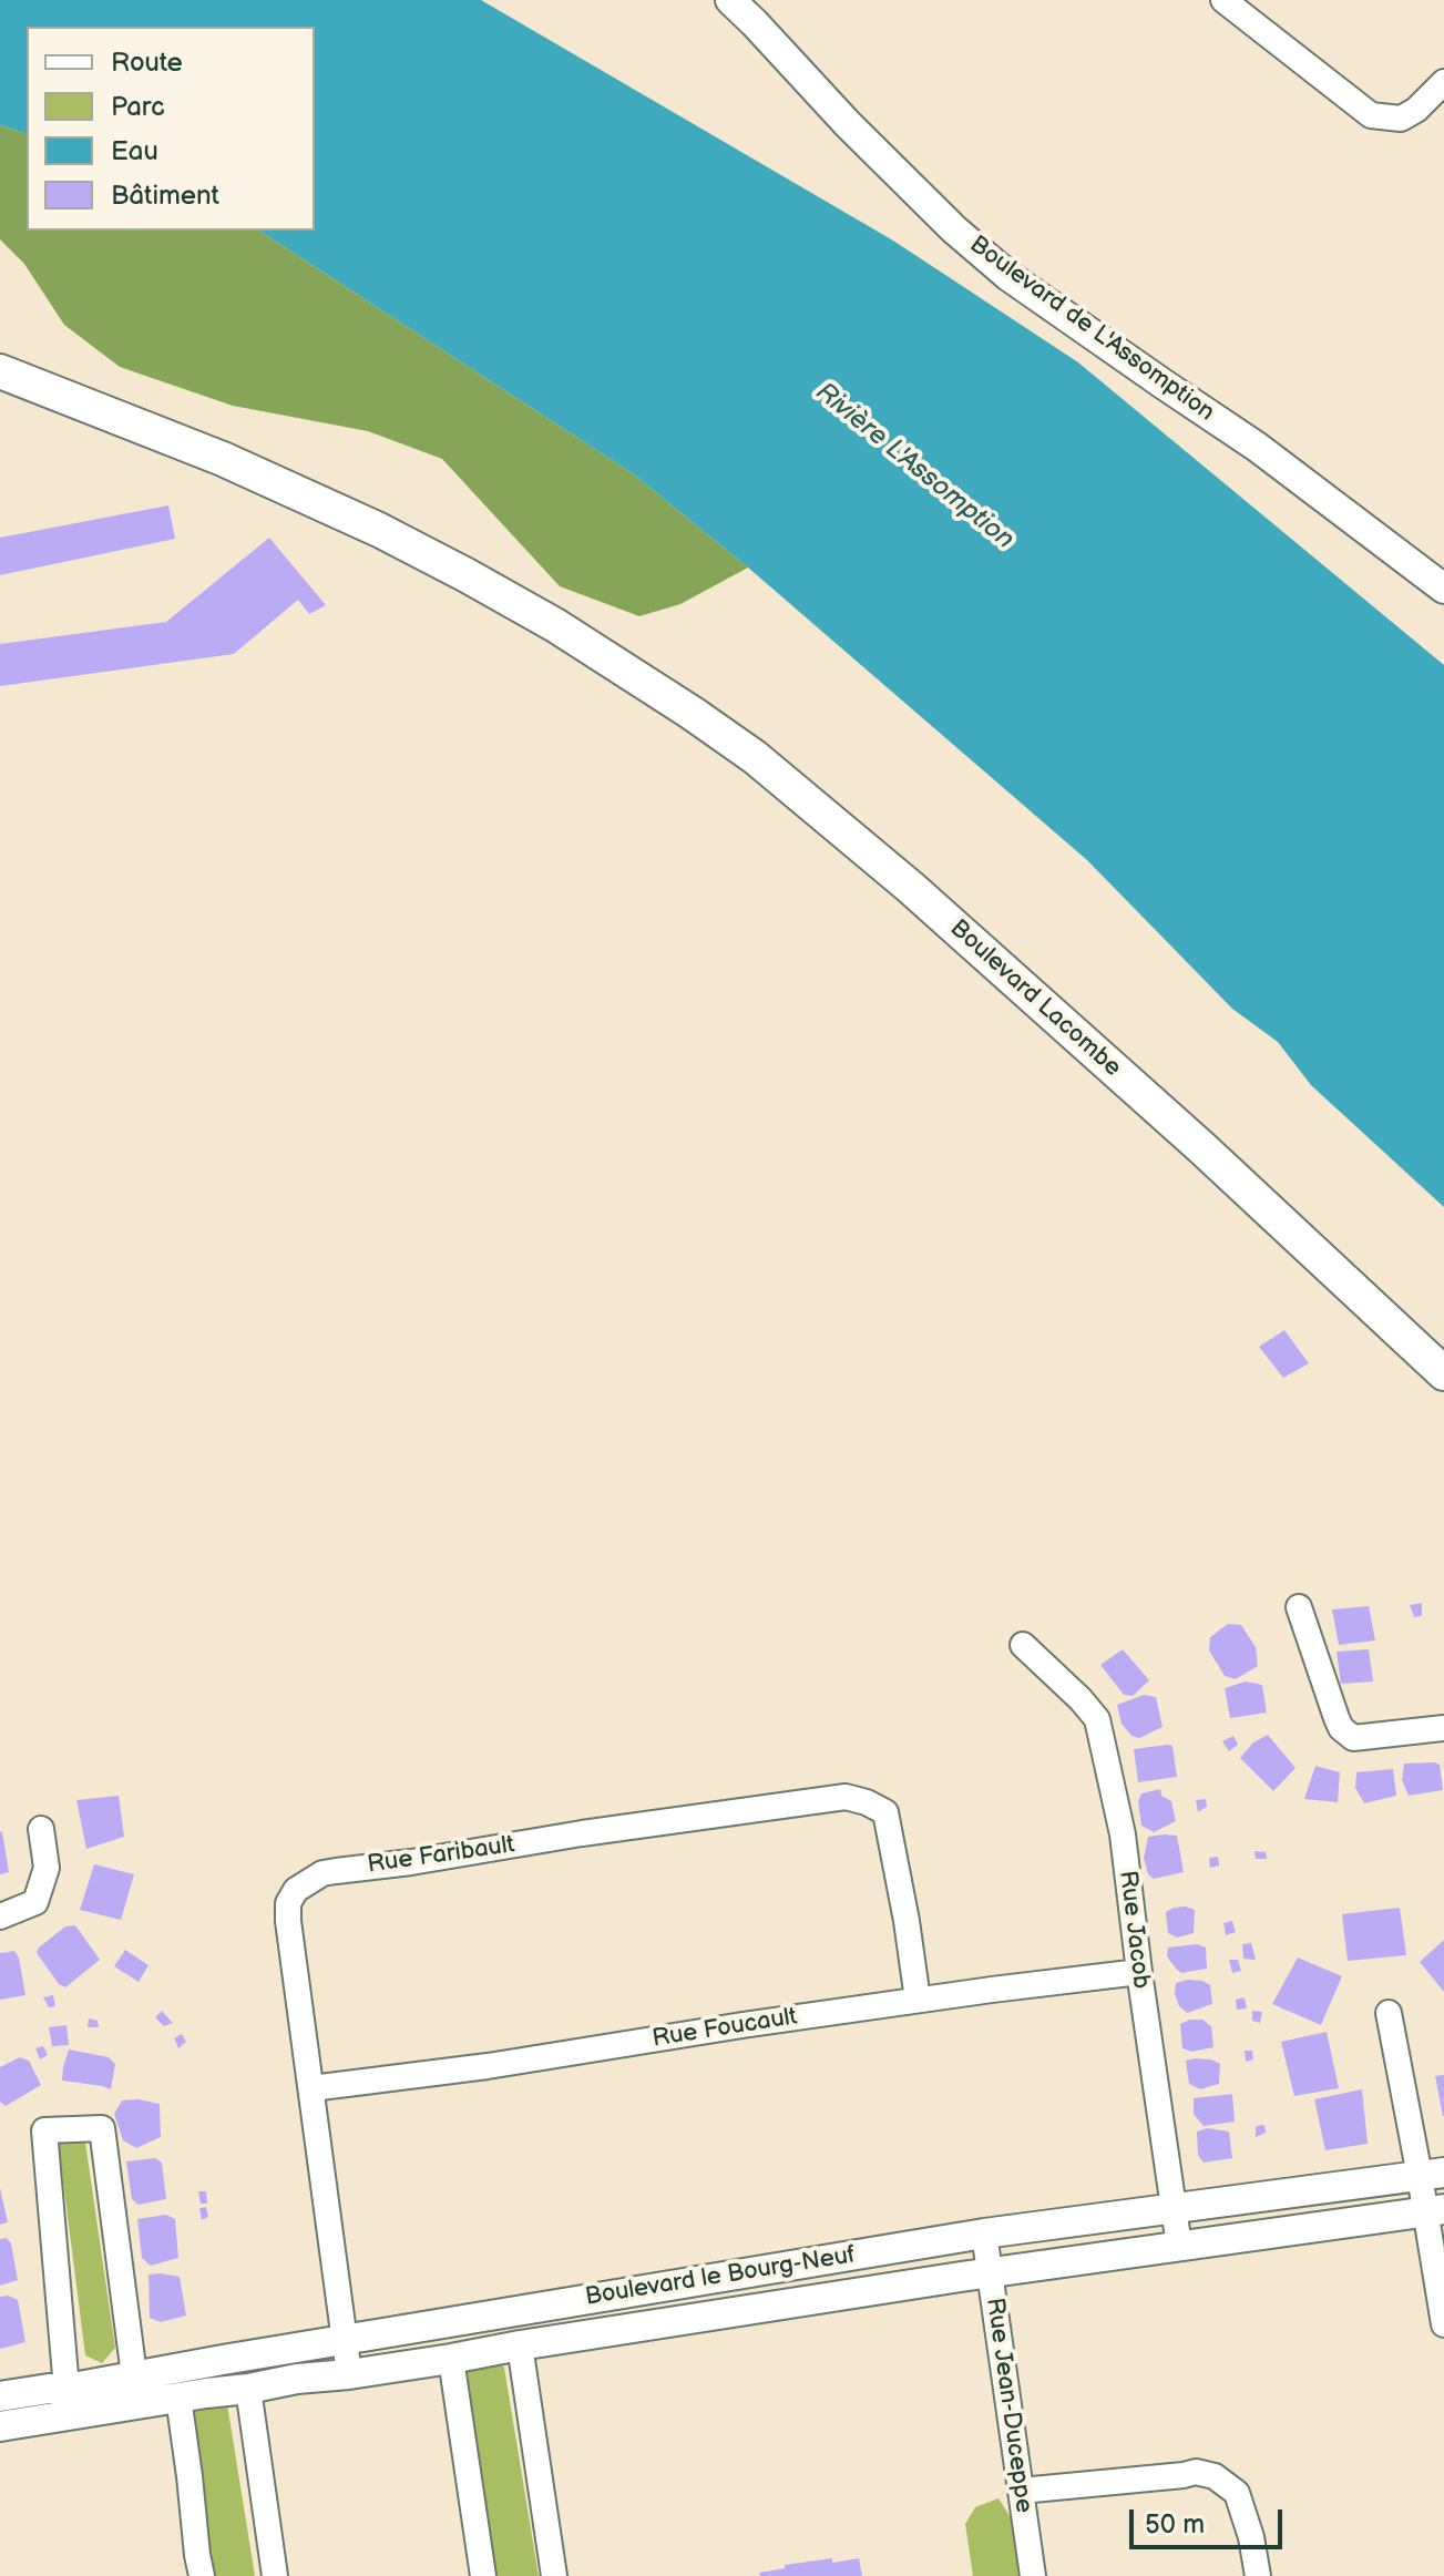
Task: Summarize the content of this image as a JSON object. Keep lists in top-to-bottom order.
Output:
{
  "streets": {
    "main road": ["Boulevard Lacombe"],
    "street": [
      "Boulevard de L'Assomption",
      "Rue Faribault",
      "Rue Jacob",
      "Rue Foucault",
      "Boulevard le Bourg-Neuf",
      "Rue Jean-Duceppe"
    ]
  },
  "crossings": [
    ["Rue Faribault", "Rue Foucault"],
    ["Rue Faribault", "Boulevard le Bourg-Neuf"],
    ["Rue Jacob", "Rue Foucault"],
    ["Rue Jacob", "Boulevard le Bourg-Neuf"],
    ["Boulevard le Bourg-Neuf", "Rue Jean-Duceppe"]
  ],
  "water": ["Rivière L'Assomption"],
  "legend": [
    "Route",
    "Parc",
    "Eau",
    "Bâtiment"
  ],
  "scale_bar": "50 m"
}
